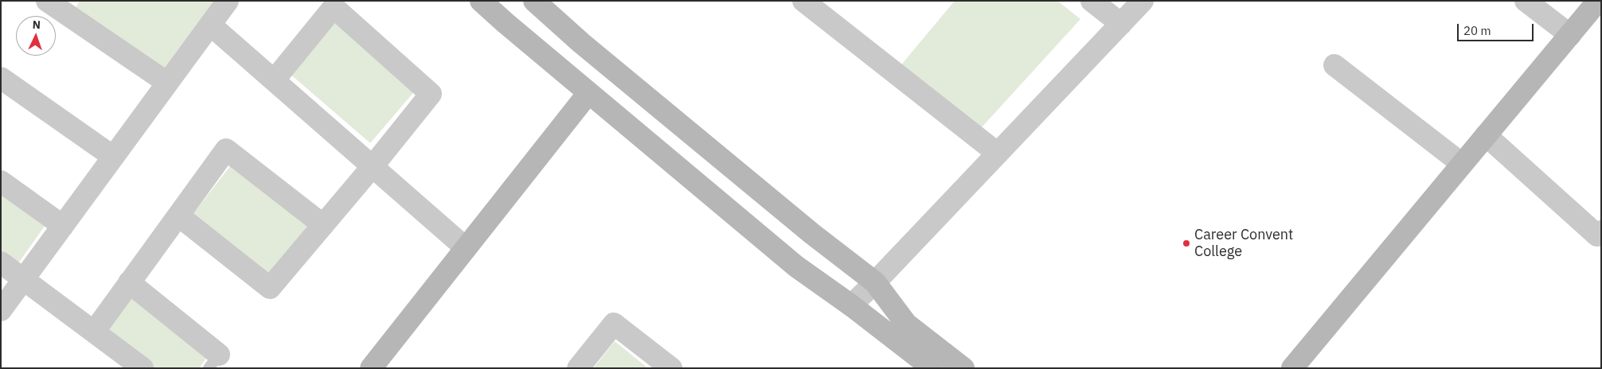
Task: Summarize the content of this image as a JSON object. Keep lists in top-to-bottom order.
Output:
{
  "places": ["Career Convent College"],
  "scale_bar": "20 m",
  "north": "top"
}
